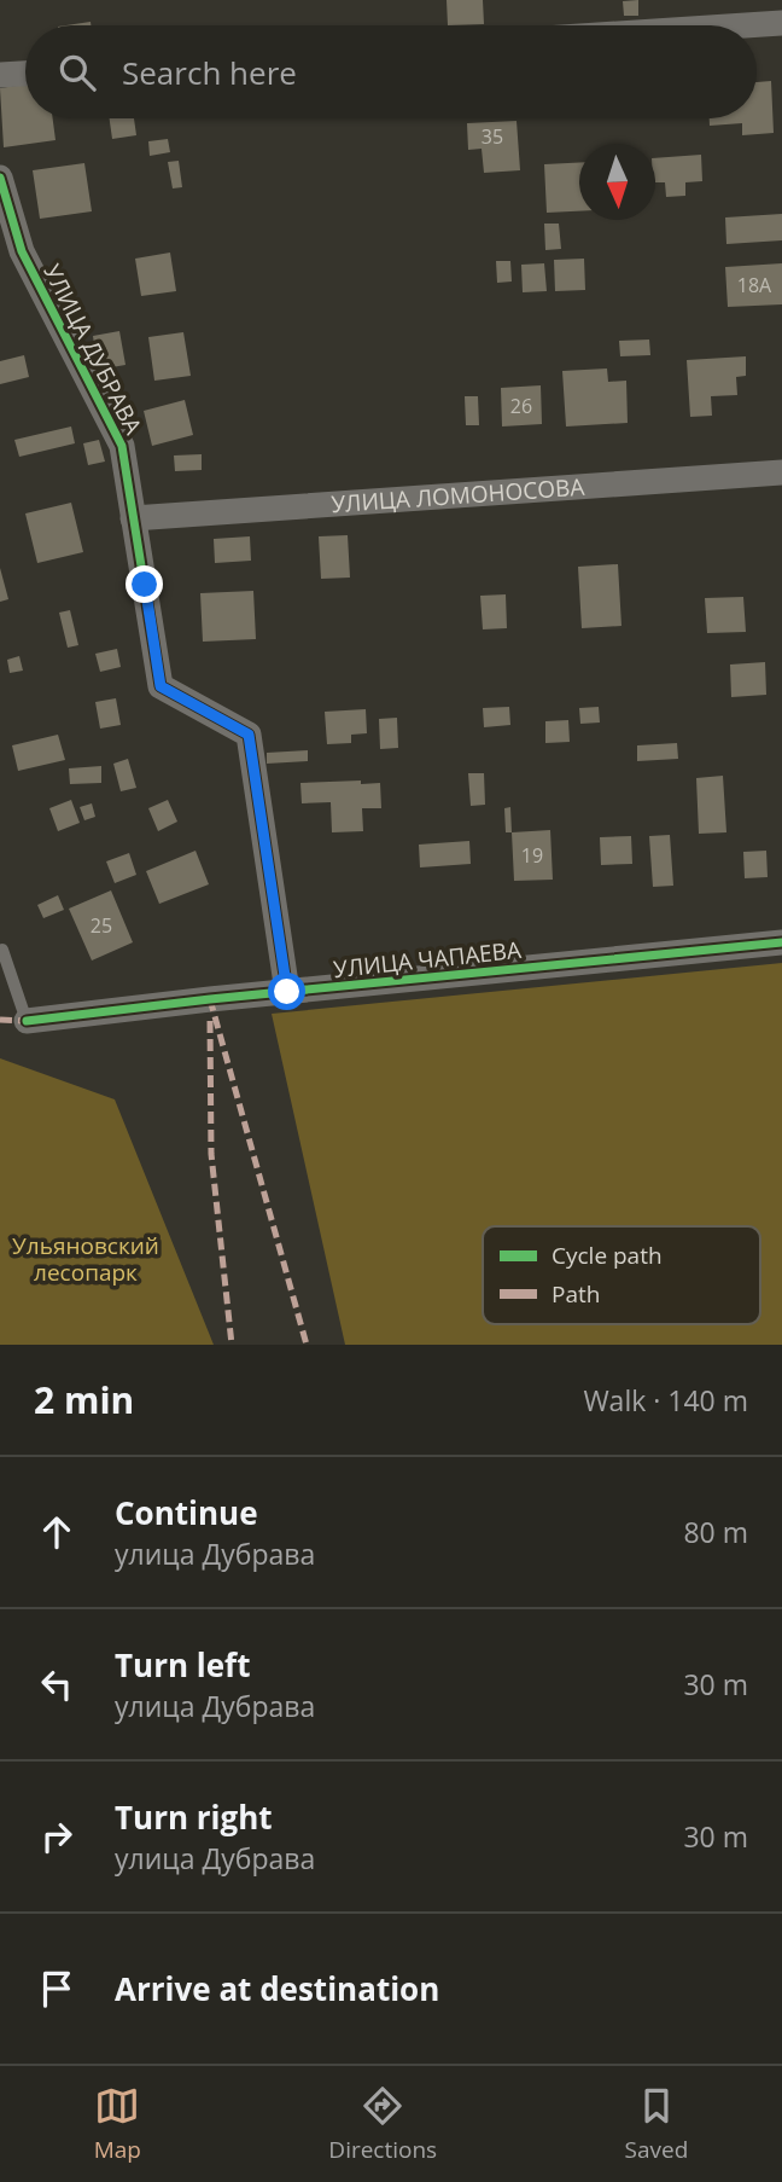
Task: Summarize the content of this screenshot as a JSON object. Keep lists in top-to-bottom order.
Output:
{
  "streets": {
    "street": ["УЛИЦА ДУБРАВА", "УЛИЦА ЛОМОНОСОВА", "УЛИЦА ЧАПАЕВА"]
  },
  "crossings": [
    ["УЛИЦА ДУБРАВА", "УЛИЦА ЛОМОНОСОВА"],
    ["УЛИЦА ДУБРАВА", "УЛИЦА ЧАПАЕВА"]
  ],
  "parks": ["Ульяновский лесопарк"],
  "house_numbers": [
    "35",
    "18А",
    "26",
    "19",
    "25"
  ],
  "legend": ["Cycle path", "Path"],
  "north": "bottom",
  "page": {
    "search": "Search here",
    "heading": ["2 min", "Walk · 140 m"],
    "list": [
      ["Continue", "улица Дубрава", "80 m"],
      ["Turn left", "улица Дубрава", "30 m"],
      ["Turn right", "улица Дубрава", "30 m"],
      "Arrive at destination"
    ],
    "nav": ["Map", "Directions", "Saved"]
  }
}
